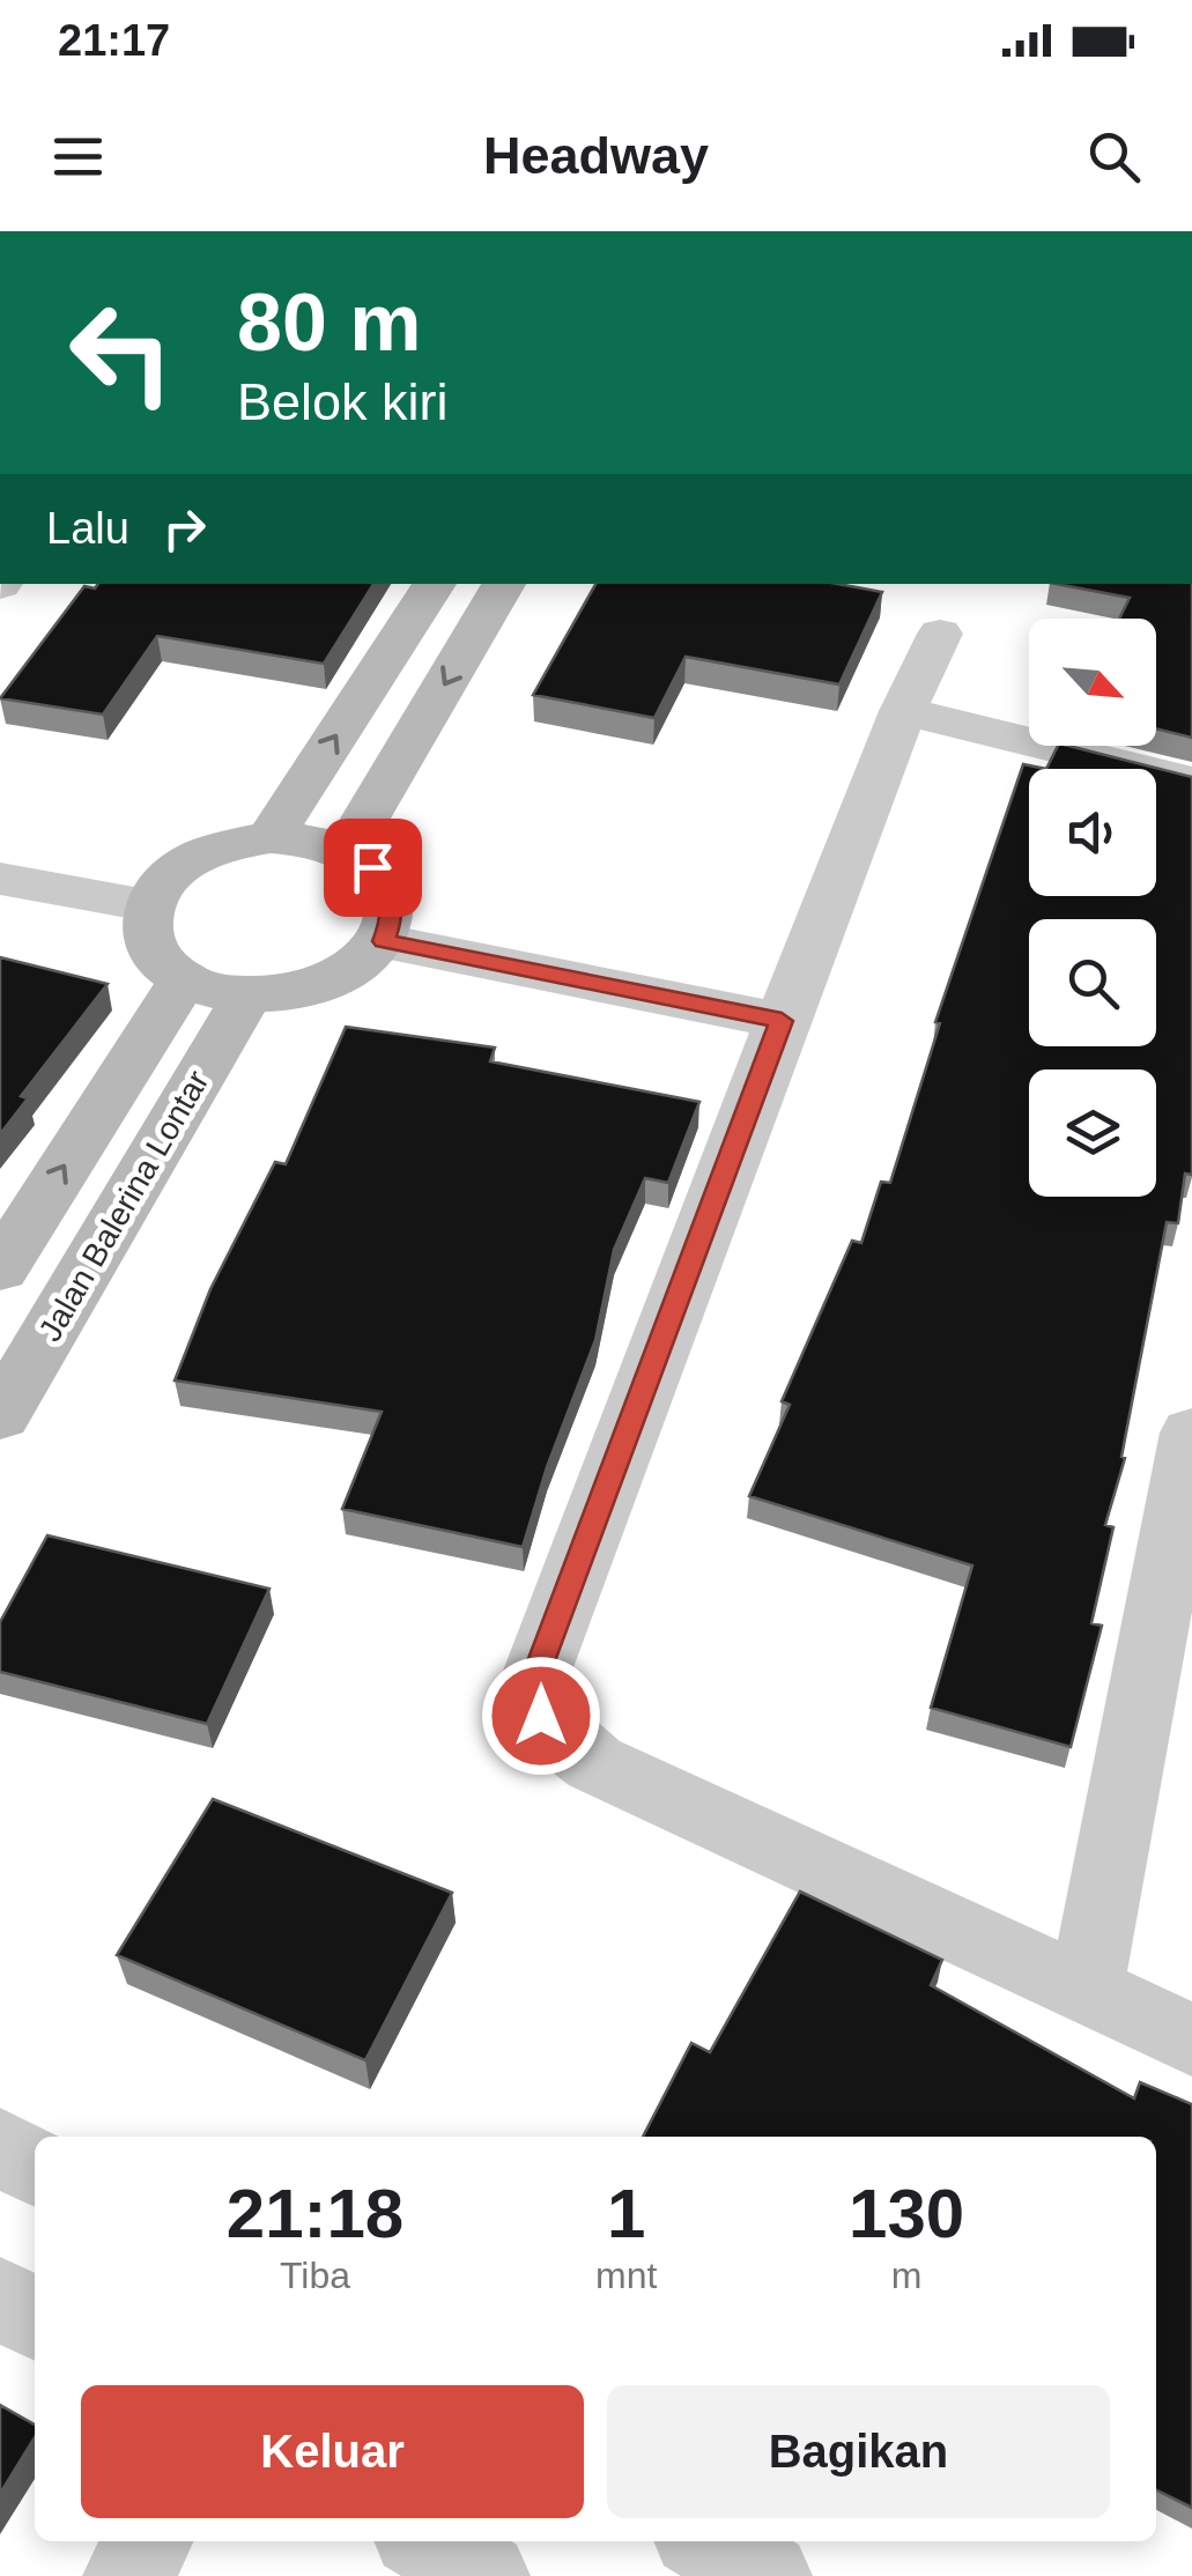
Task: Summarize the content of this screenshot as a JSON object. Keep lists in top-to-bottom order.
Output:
{
  "streets": {
    "street": ["Jalan Balerina Lontar"]
  },
  "north": "bottom right",
  "page": {
    "status": "21:17",
    "header": "Headway",
    "turn": ["80 m", "Belok kiri"],
    "then": "Lalu",
    "eta": [
      "21:18",
      "Tiba",
      "1",
      "mnt",
      "130",
      "m"
    ],
    "buttons": ["Keluar", "Bagikan"]
  }
}
